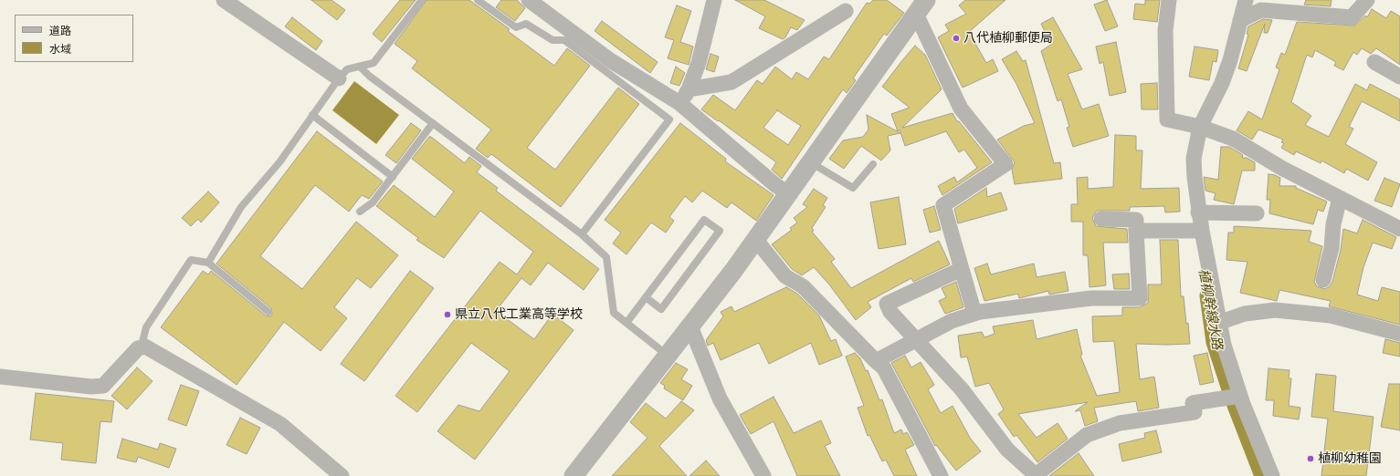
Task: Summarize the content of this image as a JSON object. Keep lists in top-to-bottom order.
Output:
{
  "water": ["植柳幹線水路"],
  "places": ["八代植柳郵便局", "県立八代工業高等学校", "植柳幼稚園"],
  "legend": ["道路", "水域"]
}
